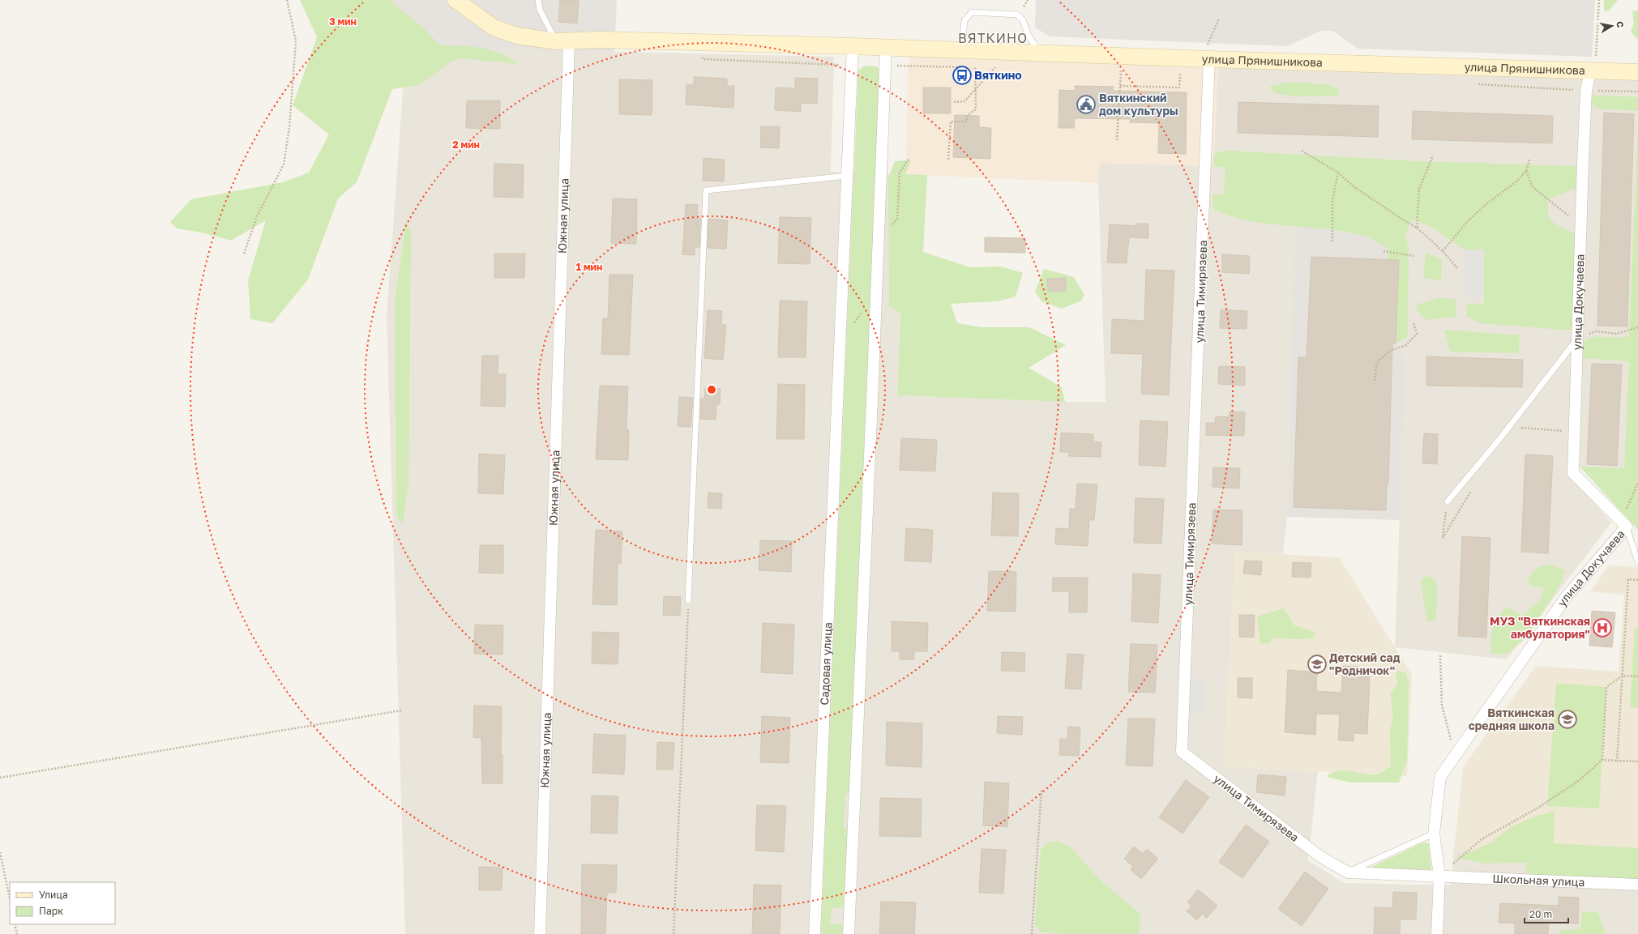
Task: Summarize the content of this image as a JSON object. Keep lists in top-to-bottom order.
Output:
{
  "streets": {
    "street": [
      "улица Прянишникова",
      "Южная улица",
      "улица Тимирязева",
      "улица Докучаева",
      "Садовая улица",
      "Школьная улица"
    ]
  },
  "crossings": [
    ["улица Прянишникова", "Южная улица"],
    ["улица Прянишникова", "улица Тимирязева"],
    ["улица Прянишникова", "улица Докучаева"],
    ["улица Прянишникова", "Садовая улица"],
    ["улица Тимирязева", "улица Докучаева"],
    ["улица Тимирязева", "Школьная улица"],
    ["улица Докучаева", "Школьная улица"]
  ],
  "districts": ["ВЯТКИНО"],
  "places": {
    "bus stop": ["Вяткино"],
    "public building": ["Вяткинский дом культуры"],
    "hospital": ["МУЗ \"Вяткинская амбулатория\""],
    "school or university": ["Детский сад \"Родничок\"", "Вяткинская средняя школа"]
  },
  "legend": ["Улица", "Парк"],
  "scale_bar": "20 m",
  "north": "right",
  "rings": ["3 мин", "2 мин", "1 мин"]
}
